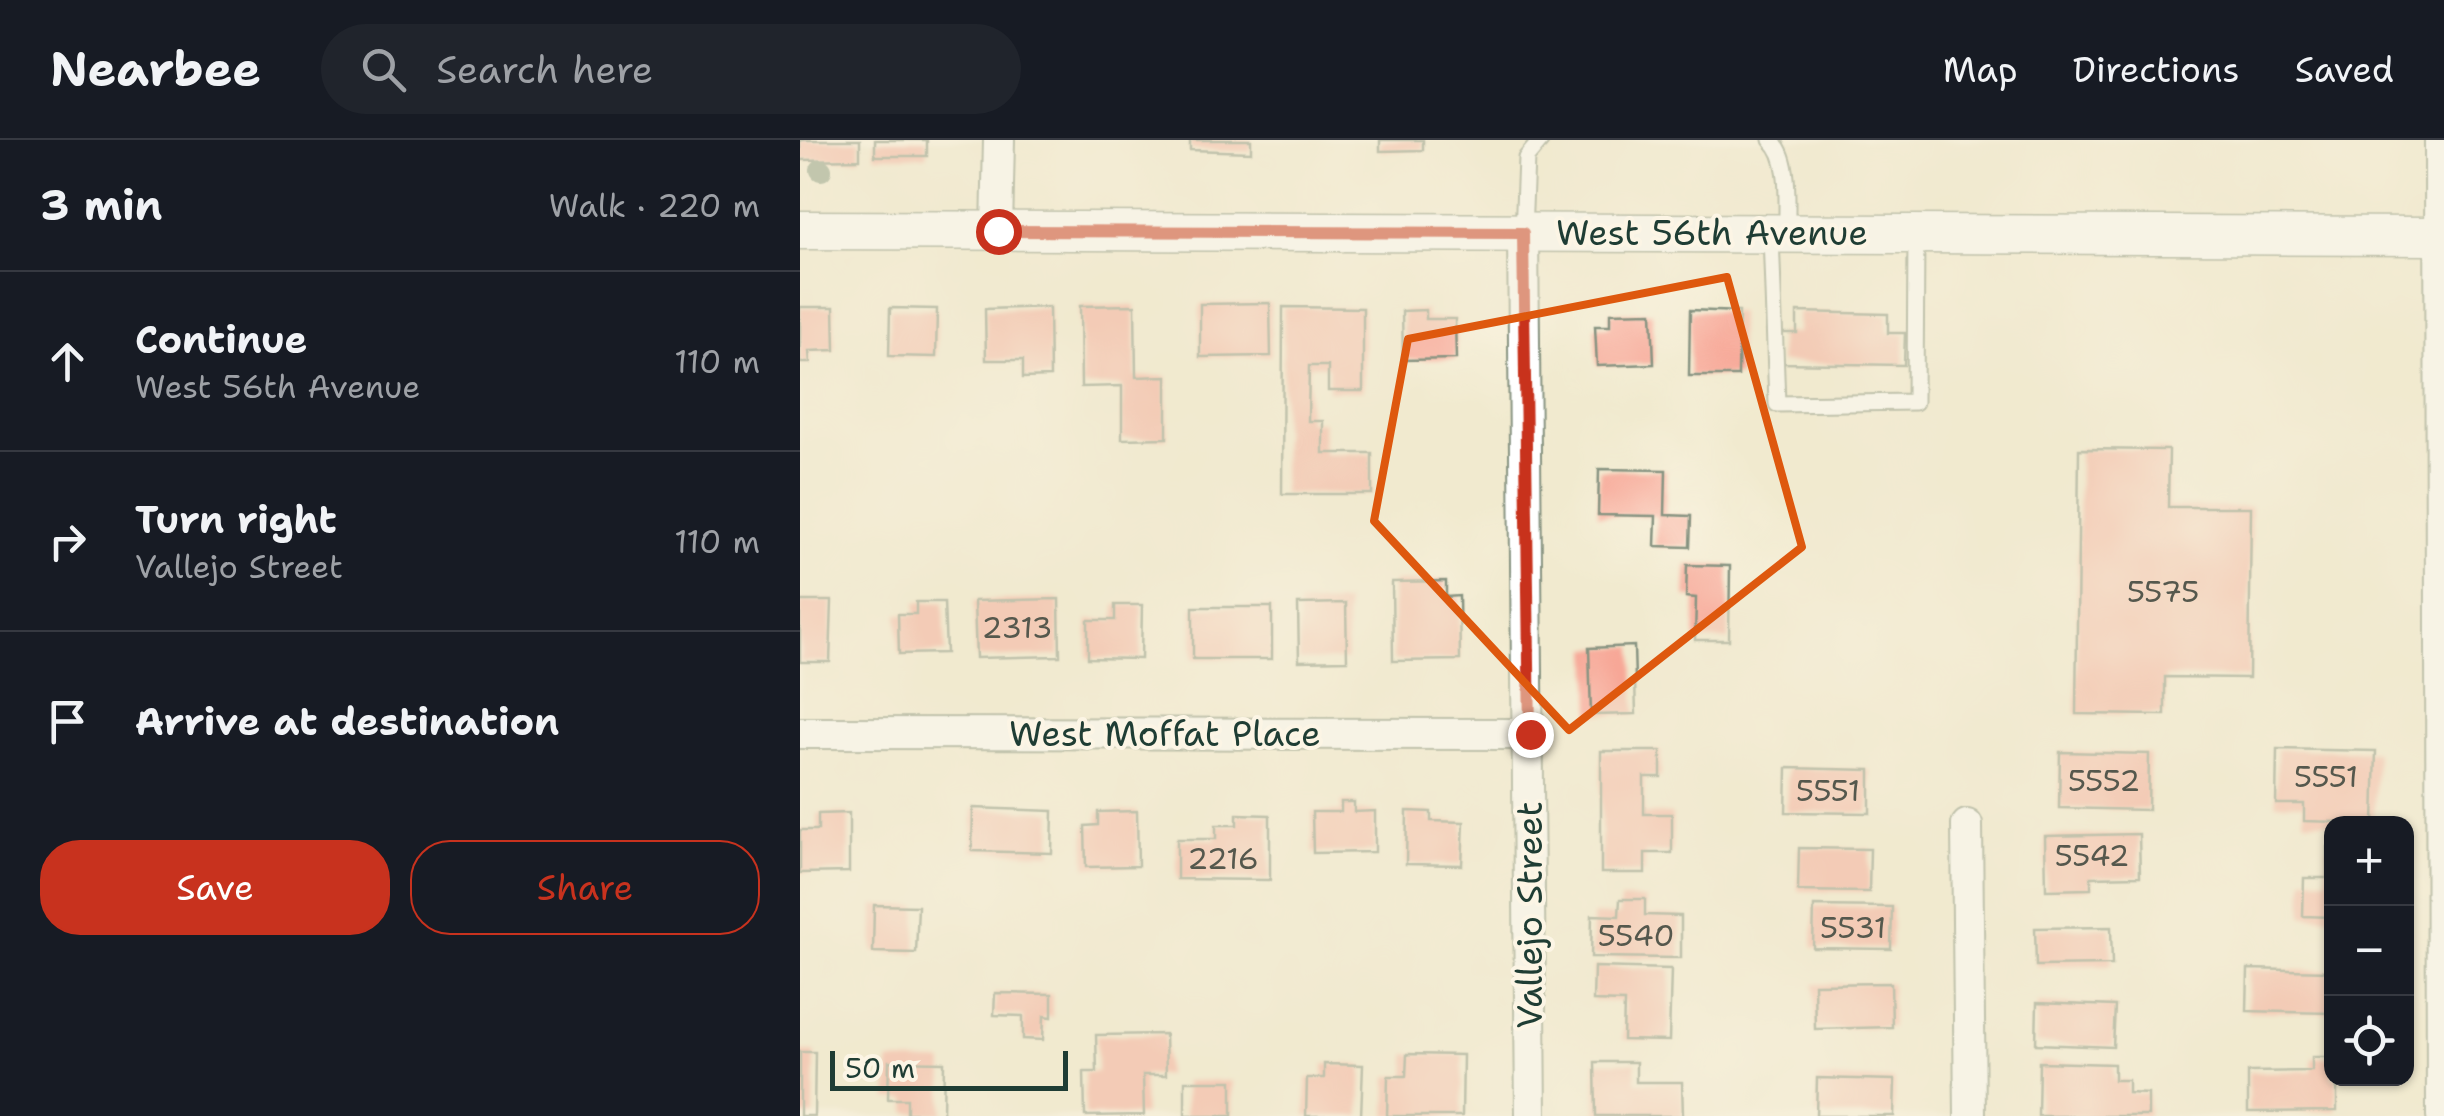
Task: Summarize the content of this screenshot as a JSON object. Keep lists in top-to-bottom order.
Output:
{
  "streets": {
    "street": ["West 56th Avenue", "West Moffat Place", "Vallejo Street"]
  },
  "crossings": [
    ["West 56th Avenue", "Vallejo Street"],
    ["West Moffat Place", "Vallejo Street"]
  ],
  "house_numbers": [
    "5575",
    "2313",
    "5551",
    "5552",
    "5551",
    "5542",
    "2216",
    "5531",
    "5540"
  ],
  "scale_bar": "50 m",
  "page": {
    "header": "Nearbee",
    "search": "Search here",
    "nav": ["Map", "Directions", "Saved"],
    "heading": ["3 min", "Walk · 220 m"],
    "list": [
      ["Continue", "West 56th Avenue", "110 m"],
      ["Turn right", "Vallejo Street", "110 m"],
      "Arrive at destination"
    ],
    "buttons": ["Save", "Share"],
    "map_buttons": ["+", "−"],
    "scale": "50 m"
  }
}
